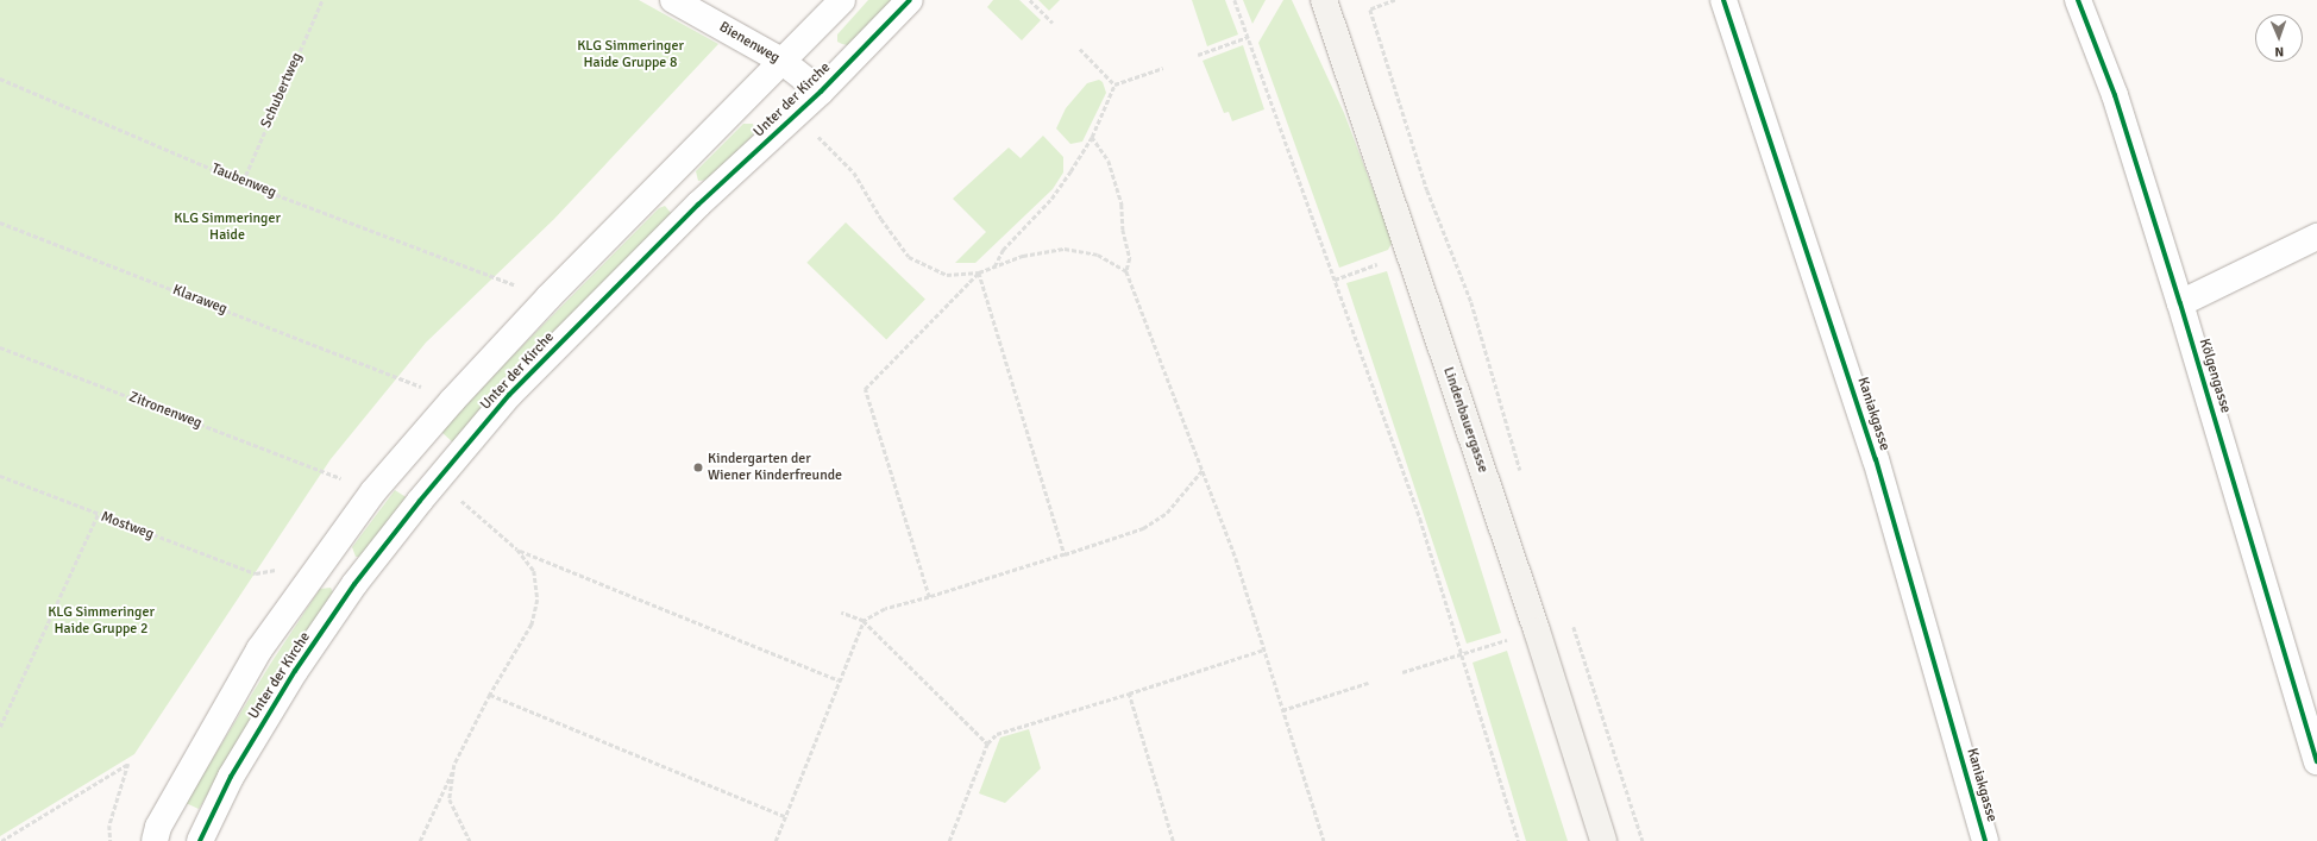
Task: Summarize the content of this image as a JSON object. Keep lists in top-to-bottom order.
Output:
{
  "streets": {
    "main road": ["Lindenbauergasse"],
    "street": [
      "Bienenweg",
      "Unter der Kirche",
      "Kölgengasse",
      "Kaniakgasse"
    ],
    "path": [
      "Schubertweg",
      "Taubenweg",
      "Klaraweg",
      "Zitronenweg",
      "Mostweg"
    ]
  },
  "crossings": [
    ["Bienenweg", "Unter der Kirche"],
    ["Schubertweg", "Taubenweg"]
  ],
  "parks": ["KLG Simmeringer Haide Gruppe 8", "KLG Simmeringer Haide", "KLG Simmeringer Haide Gruppe 2"],
  "places": ["Kindergarten der Wiener Kinderfreunde"],
  "north": "bottom"
}
